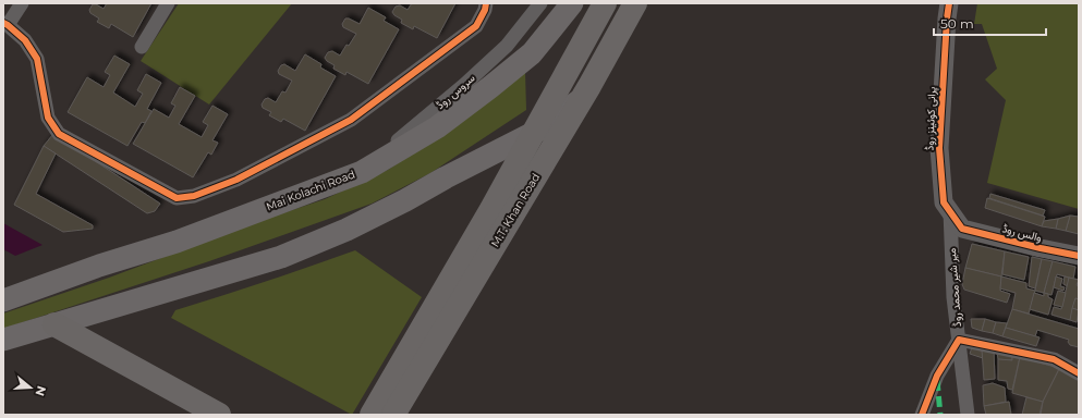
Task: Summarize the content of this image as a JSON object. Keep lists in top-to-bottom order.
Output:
{
  "streets": {
    "highway": ["M.T. Khan Road"],
    "main road": ["Mai Kolachi Road"],
    "street": [
      "سروس روڈ",
      "پرانی کوئینز روڈ",
      "والس روڈ",
      "میر شیر محمد روڈ"
    ]
  },
  "crossings": [
    ["سروس روڈ", "Mai Kolachi Road"],
    ["پرانی کوئینز روڈ", "والس روڈ"],
    ["پرانی کوئینز روڈ", "میر شیر محمد روڈ"]
  ],
  "scale_bar": "50 m",
  "north": "right"
}
